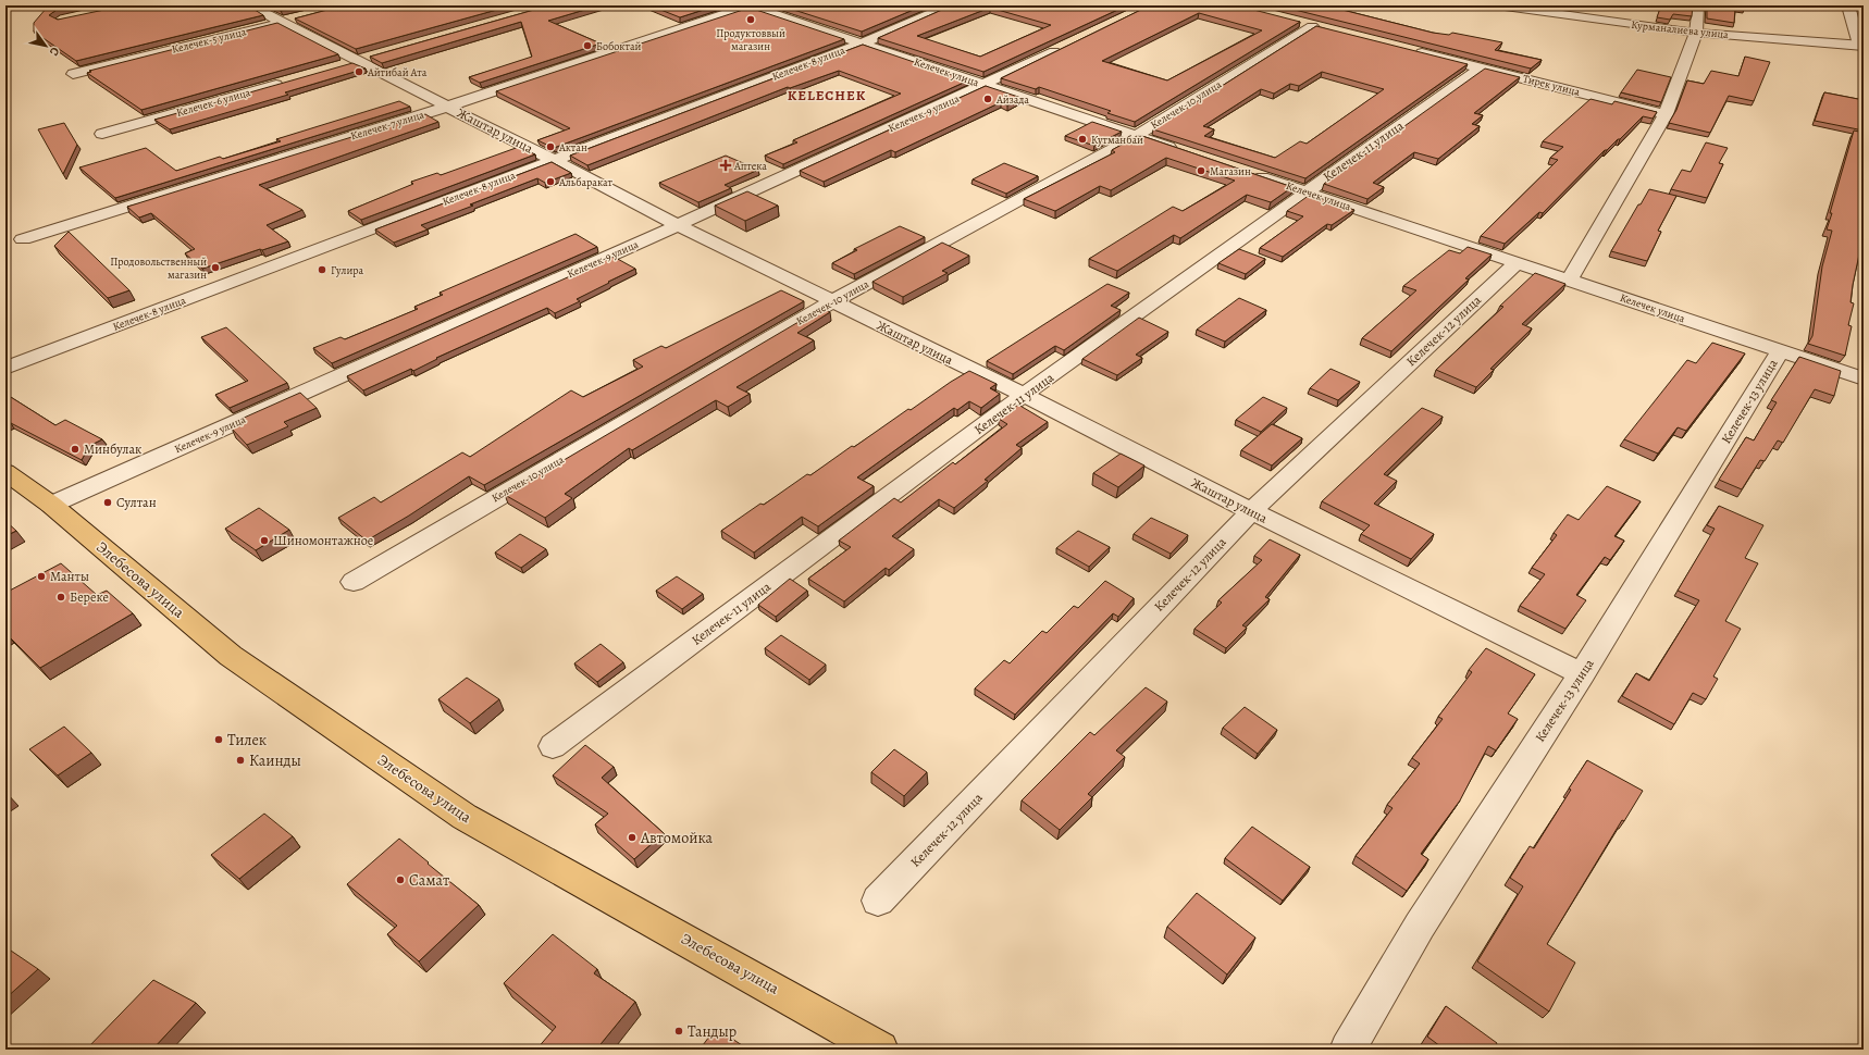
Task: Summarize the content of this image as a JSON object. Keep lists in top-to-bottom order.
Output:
{
  "streets": {
    "main road": ["Элебесова улица"],
    "street": [
      "Курманалиева улица",
      "Келечек-5 улица",
      "Келечек-8 улица",
      "Келечек улица",
      "Тирек улица",
      "Келечек-6 улица",
      "Келечек-10 улица",
      "Келечек-9 улица",
      "Келечек-7 улица",
      "Жаштар улица",
      "Келечек-11 улица",
      "Келечек-12 улица",
      "Келечек-13 улица"
    ]
  },
  "crossings": [
    ["Келечек-5 улица", "Жаштар улица"],
    ["Келечек-8 улица", "Келечек улица"],
    ["Келечек-8 улица", "Жаштар улица"],
    ["Келечек улица", "Келечек-10 улица"],
    ["Келечек улица", "Келечек-9 улица"],
    ["Келечек улица", "Келечек-7 улица"],
    ["Келечек улица", "Келечек-11 улица"],
    ["Келечек улица", "Келечек-12 улица"],
    ["Келечек улица", "Келечек-13 улица"],
    ["Тирек улица", "Келечек-11 улица"],
    ["Келечек-10 улица", "Жаштар улица"],
    ["Келечек-9 улица", "Жаштар улица"],
    ["Келечек-9 улица", "Элебесова улица"],
    ["Келечек-7 улица", "Жаштар улица"],
    ["Жаштар улица", "Келечек-11 улица"],
    ["Жаштар улица", "Келечек-12 улица"],
    ["Жаштар улица", "Келечек-13 улица"]
  ],
  "districts": ["KELECHEK"],
  "places": {
    "other": [
      "Продуктоввый магазин",
      "Бобоктай",
      "Айтибай Ата",
      "Айзада",
      "Кутманбай",
      "Актан",
      "Магазин",
      "Альбаракат",
      "Продовольственный магазин",
      "Гулира",
      "Минбулак",
      "Султан",
      "Шиномонтажное",
      "Манты",
      "Береке",
      "Тилек",
      "Каинды",
      "Автомойка",
      "Самат",
      "Тандыр"
    ],
    "health": ["Аптека"]
  },
  "north": "bottom right"
}
